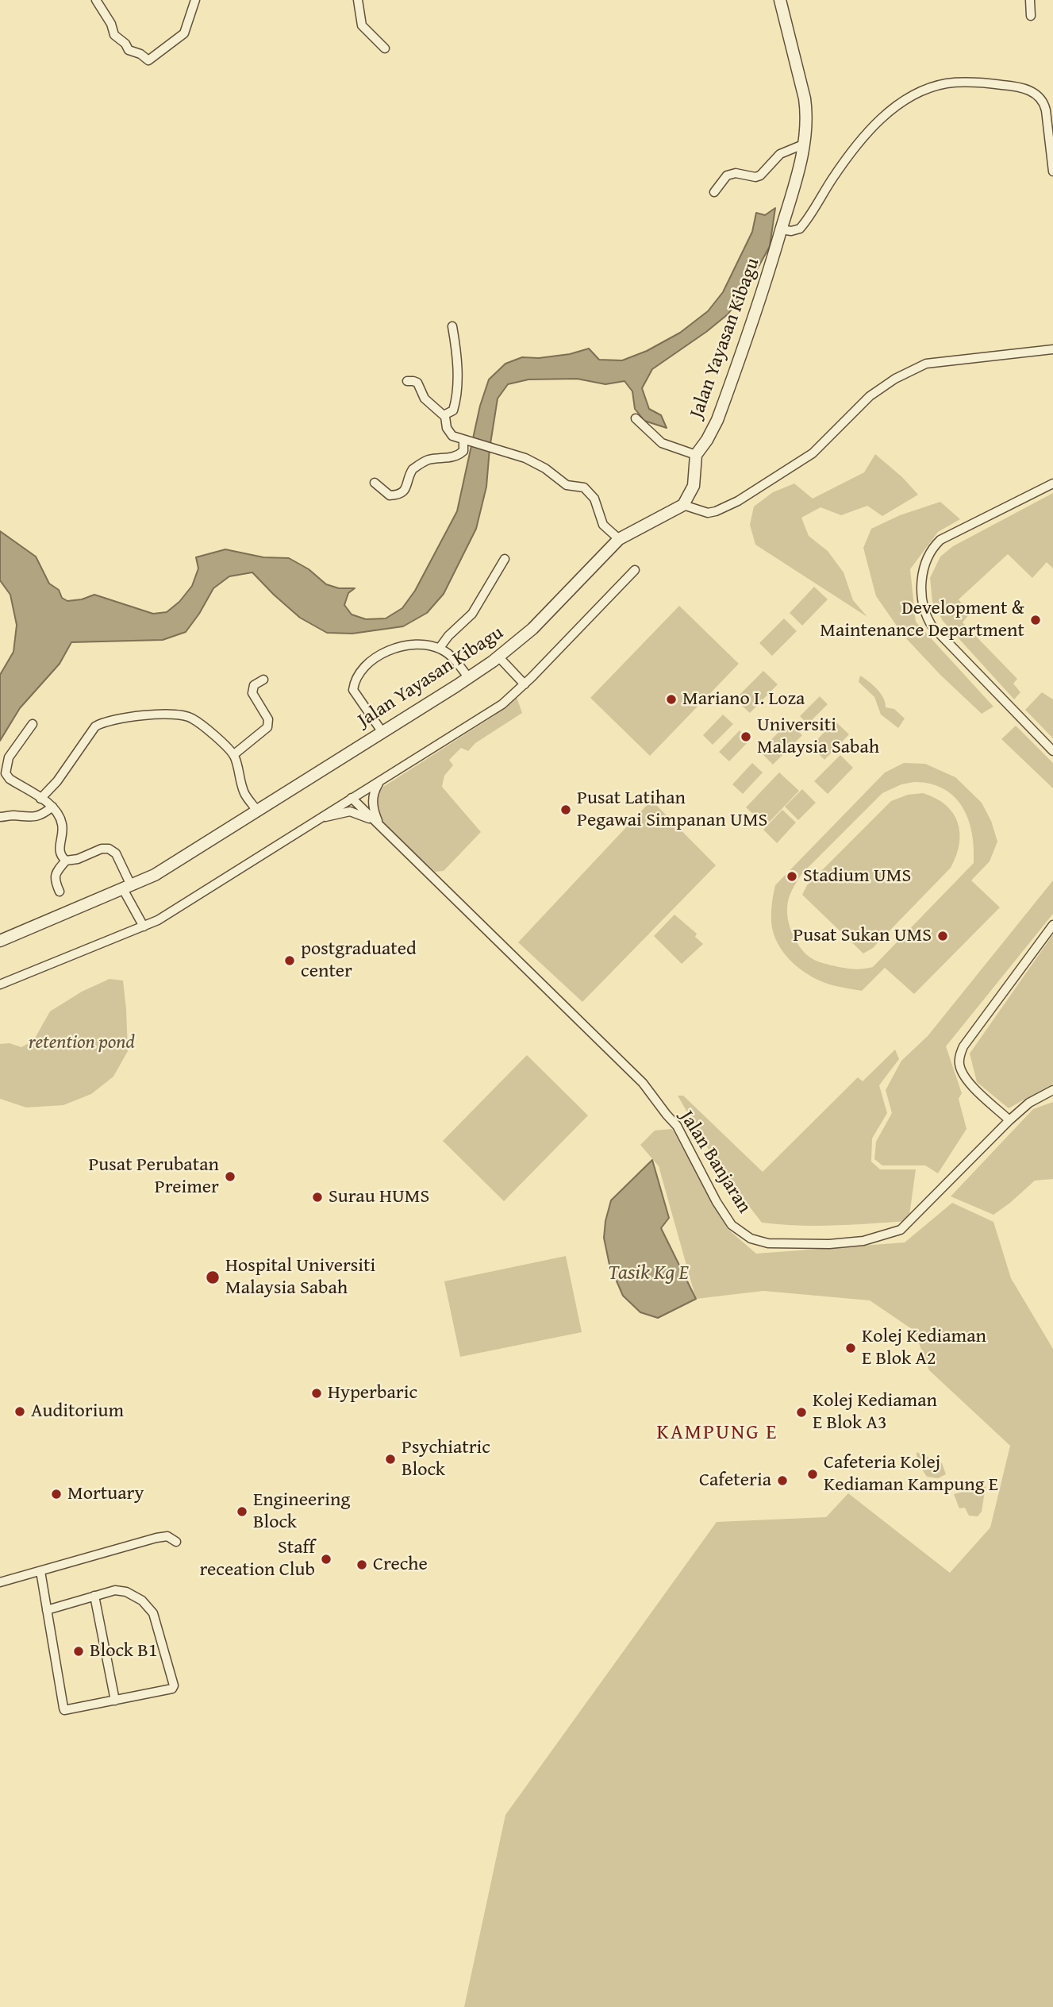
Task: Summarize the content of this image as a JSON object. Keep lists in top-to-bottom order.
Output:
{
  "streets": {
    "street": ["Jalan Yayasan Kibagu", "Jalan Banjaran"]
  },
  "districts": ["KAMPUNG E"],
  "water": ["Tasik Kg E"],
  "parks": ["retention pond"],
  "places": [
    "Development & Maintenance Department",
    "Mariano I. Loza",
    "Universiti Malaysia Sabah",
    "Pusat Latihan Pegawai Simpanan UMS",
    "Stadium UMS",
    "Pusat Sukan UMS",
    "postgraduated center",
    "Pusat Perubatan Preimer",
    "Surau HUMS",
    "Hospital Universiti Malaysia Sabah",
    "Kolej Kediaman E Blok A2",
    "Hyperbaric",
    "Auditorium",
    "Kolej Kediaman E Blok A3",
    "Psychiatric Block",
    "Cafeteria Kolej Kediaman Kampung E",
    "Cafeteria",
    "Mortuary",
    "Engineering Block",
    "Staff receation Club",
    "Creche",
    "Block B1"
  ]
}
